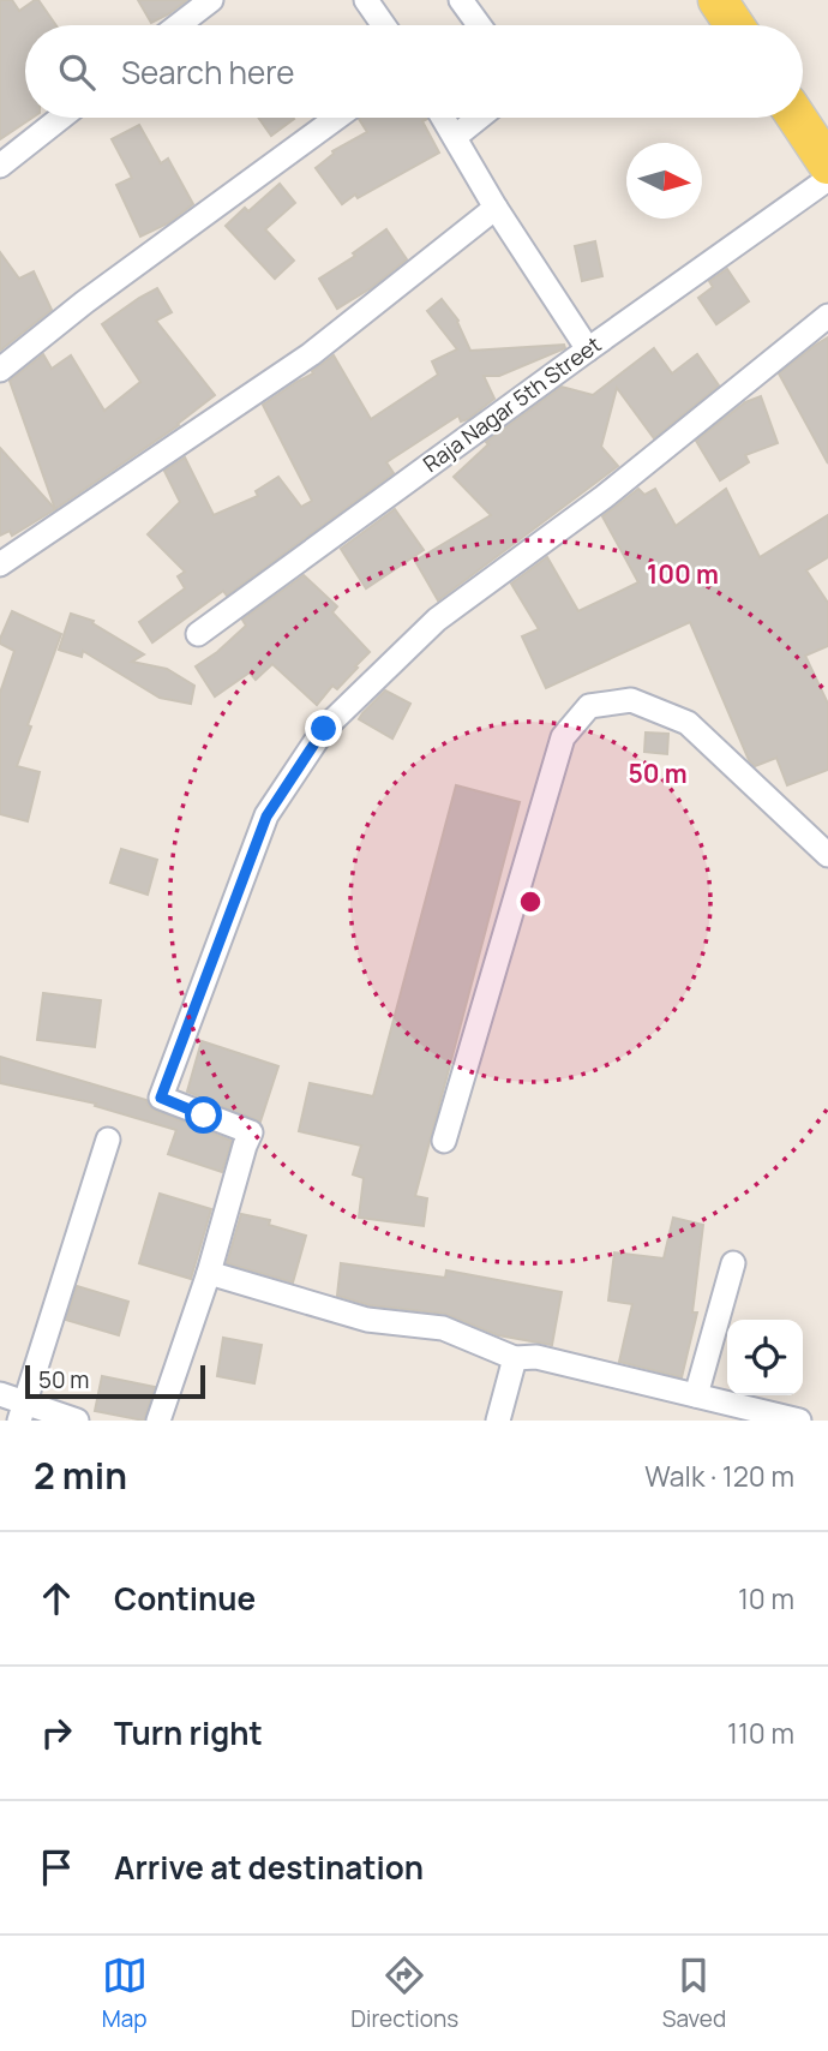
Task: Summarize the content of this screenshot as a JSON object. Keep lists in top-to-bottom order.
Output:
{
  "streets": {
    "street": ["Raja Nagar 5th Street"]
  },
  "scale_bar": "50 m",
  "north": "right",
  "page": {
    "search": "Search here",
    "scale": "50 m",
    "heading": ["2 min", "Walk · 120 m"],
    "list": [
      ["Continue", "10 m"],
      ["Turn right", "110 m"],
      "Arrive at destination"
    ],
    "nav": ["Map", "Directions", "Saved"]
  },
  "rings": ["100 m", "50 m"]
}
